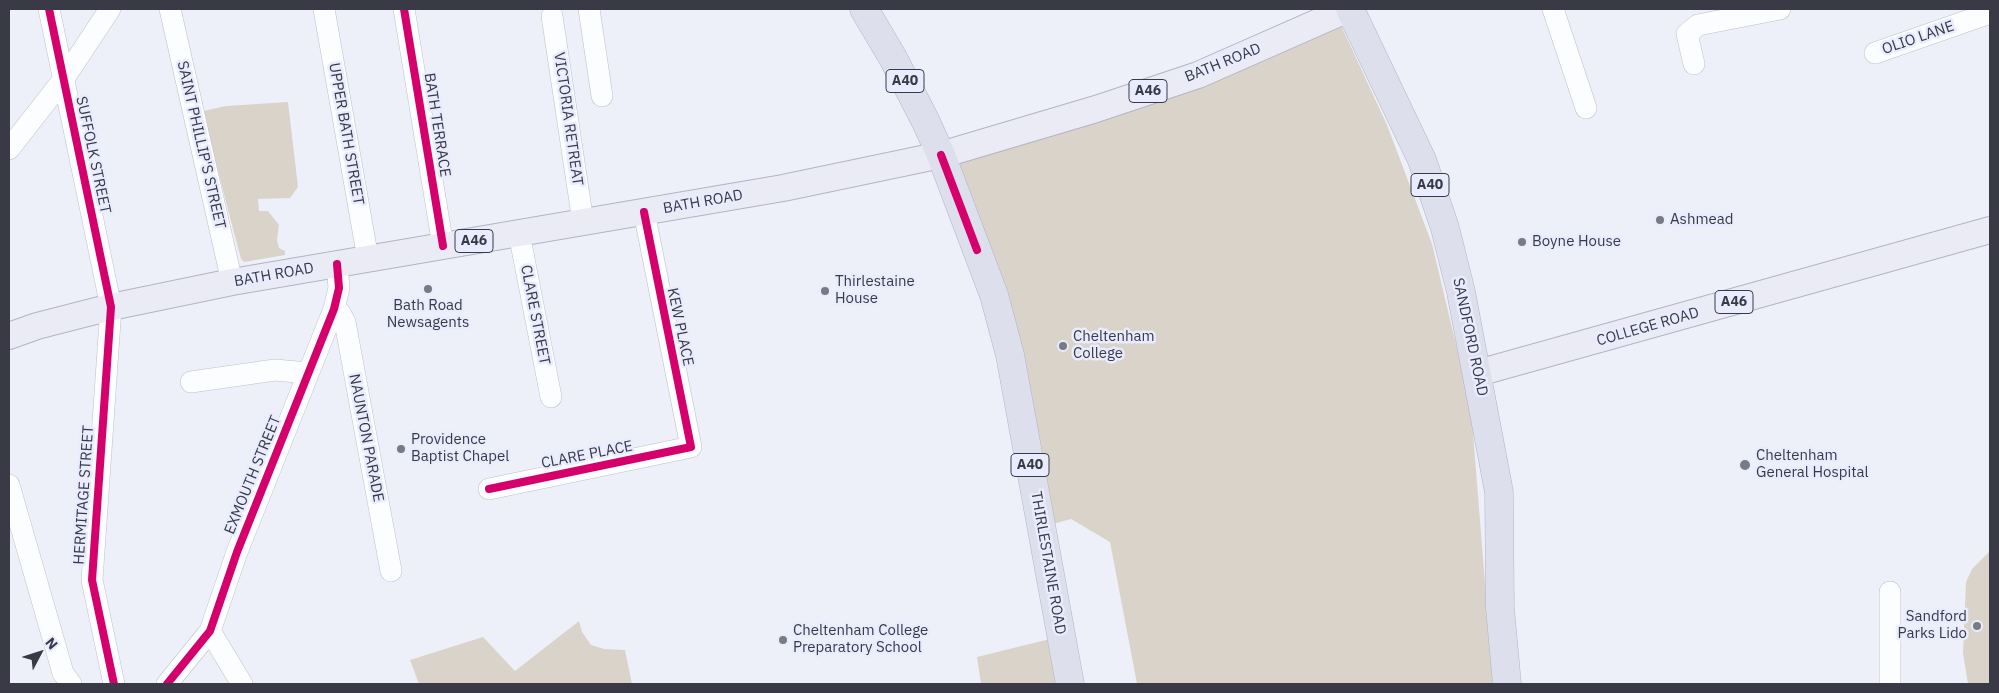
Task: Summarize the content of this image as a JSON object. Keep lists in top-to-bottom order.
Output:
{
  "streets": {
    "highway": ["A40", "SANDFORD ROAD", "THIRLESTAINE ROAD"],
    "main road": ["BATH ROAD", "A46", "COLLEGE ROAD"],
    "street": [
      "OLIO LANE",
      "VICTORIA RETREAT",
      "BATH TERRACE",
      "UPPER BATH STREET",
      "SAINT PHILLIP'S STREET",
      "SUFFOLK STREET",
      "CLARE STREET",
      "KEW PLACE",
      "NAUNTON PARADE",
      "CLARE PLACE",
      "EXMOUTH STREET",
      "HERMITAGE STREET"
    ]
  },
  "crossings": [
    ["BATH ROAD", "A40"],
    ["BATH ROAD", "VICTORIA RETREAT"],
    ["BATH ROAD", "BATH TERRACE"],
    ["BATH ROAD", "UPPER BATH STREET"],
    ["BATH ROAD", "SAINT PHILLIP'S STREET"],
    ["BATH ROAD", "SUFFOLK STREET"],
    ["BATH ROAD", "CLARE STREET"],
    ["BATH ROAD", "KEW PLACE"],
    ["BATH ROAD", "SANDFORD ROAD"],
    ["BATH ROAD", "EXMOUTH STREET"],
    ["BATH ROAD", "HERMITAGE STREET"],
    ["BATH ROAD", "THIRLESTAINE ROAD"],
    ["A40", "THIRLESTAINE ROAD"],
    ["SUFFOLK STREET", "HERMITAGE STREET"],
    ["KEW PLACE", "CLARE PLACE"],
    ["COLLEGE ROAD", "SANDFORD ROAD"],
    ["NAUNTON PARADE", "EXMOUTH STREET"]
  ],
  "places": [
    "Ashmead",
    "Boyne House",
    "Bath Road Newsagents",
    "Thirlestaine House",
    "Cheltenham College",
    "Providence Baptist Chapel",
    "Cheltenham General Hospital",
    "Sandford Parks Lido",
    "Cheltenham College Preparatory School"
  ],
  "north": "top right"
}
